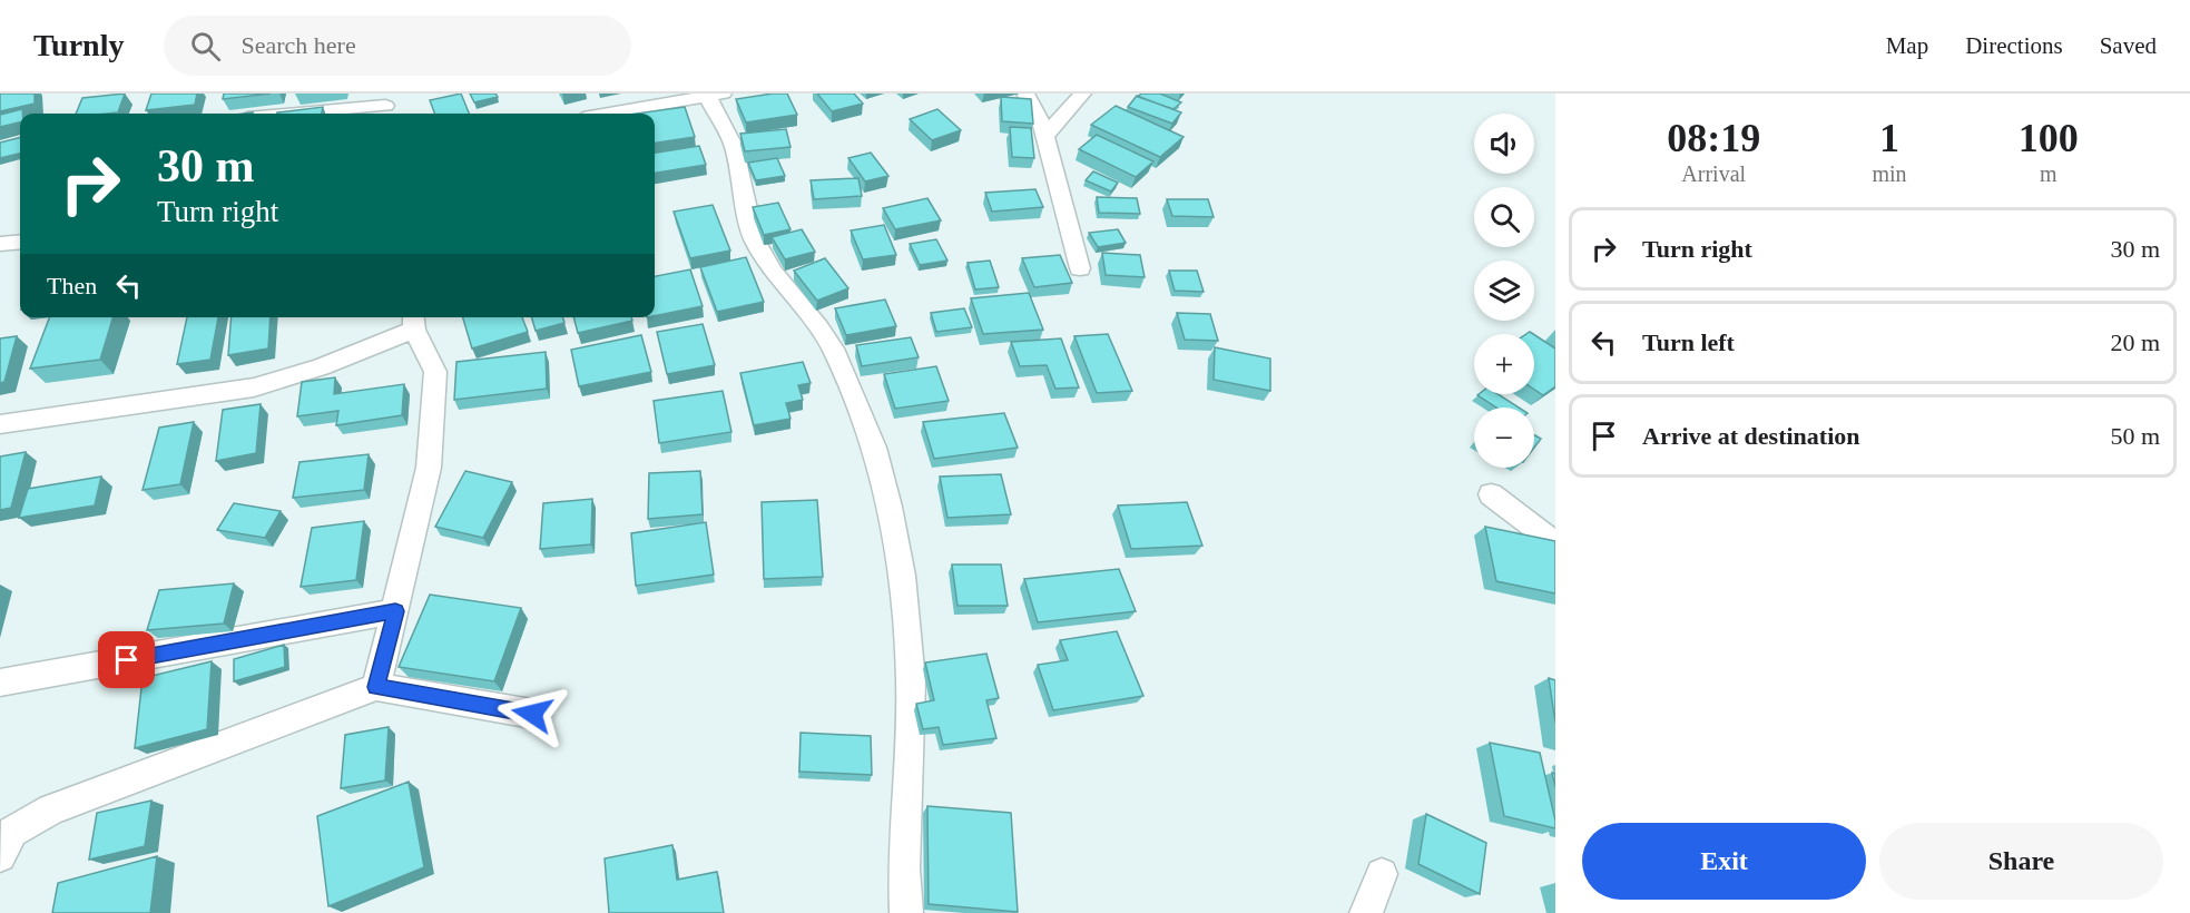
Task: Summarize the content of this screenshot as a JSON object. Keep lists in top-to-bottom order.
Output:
{
  "page": {
    "header": "Turnly",
    "search": "Search here",
    "nav": ["Map", "Directions", "Saved"],
    "eta": [
      "08:19",
      "Arrival",
      "1",
      "min",
      "100",
      "m"
    ],
    "map_buttons": ["+", "−"],
    "turn": ["30 m", "Turn right"],
    "list": [
      {
        "name": "Turn right",
        "value": "30 m"
      },
      {
        "name": "Turn left",
        "value": "20 m"
      },
      {
        "name": "Arrive at destination",
        "value": "50 m"
      }
    ],
    "then": "Then",
    "buttons": ["Exit", "Share"]
  }
}
